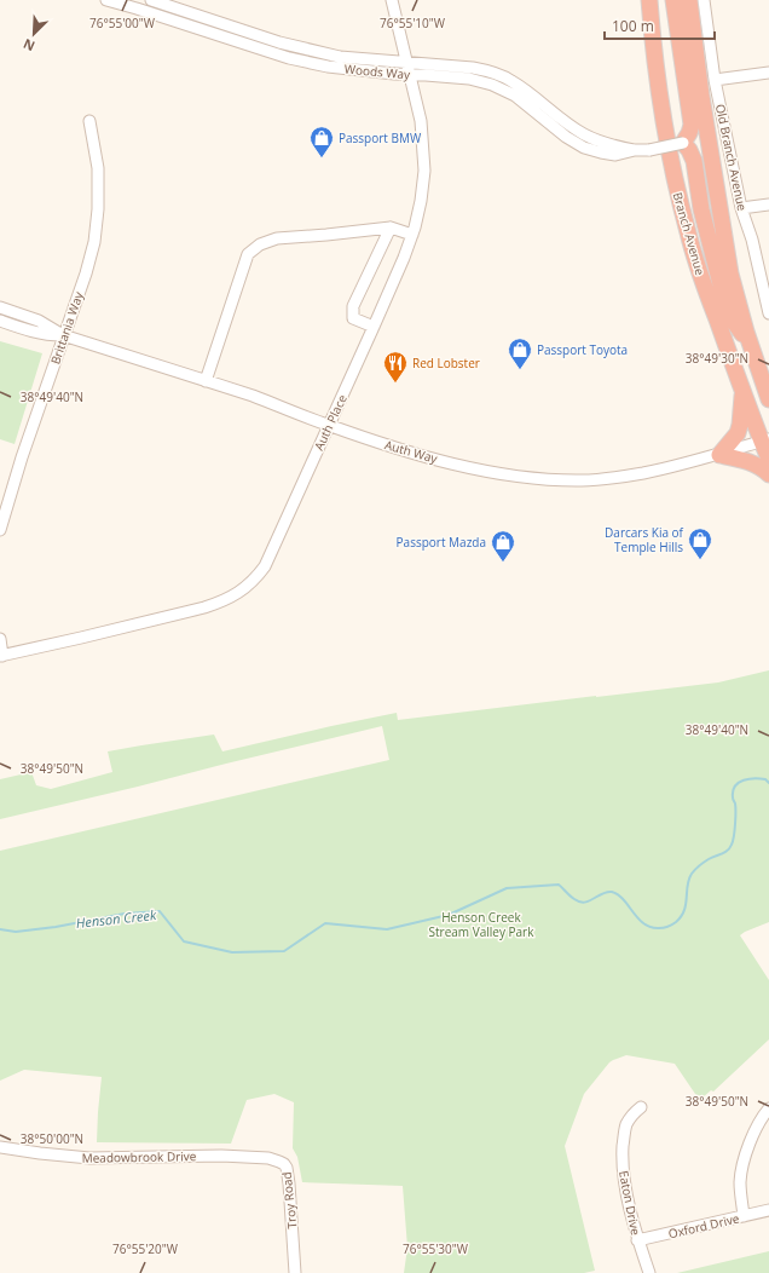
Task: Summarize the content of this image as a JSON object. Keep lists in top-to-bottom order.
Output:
{
  "streets": {
    "highway": ["Branch Avenue"],
    "street": [
      "Woods Way",
      "Old Branch Avenue",
      "Brittania Way",
      "Auth Place",
      "Auth Way",
      "Meadowbrook Drive",
      "Troy Road",
      "Eaton Drive",
      "Oxford Drive"
    ]
  },
  "crossings": [
    ["Woods Way", "Auth Place"],
    ["Branch Avenue", "Auth Way"],
    ["Brittania Way", "Auth Way"],
    ["Auth Place", "Auth Way"],
    ["Meadowbrook Drive", "Troy Road"],
    ["Eaton Drive", "Oxford Drive"]
  ],
  "water": ["Henson Creek"],
  "parks": ["Henson Creek Stream Valley Park"],
  "places": {
    "shop": [
      "Passport BMW",
      "Passport Toyota",
      "Darcars Kia of Temple Hills",
      "Passport Mazda"
    ],
    "restaurant": ["Red Lobster"]
  },
  "scale_bar": "100 m",
  "north": "bottom left",
  "coordinates": [
    "76°55'00\"W",
    "76°55'10\"W",
    "38°49'30\"N",
    "38°49'40\"N",
    "38°49'50\"N",
    "38°50'00\"N",
    "76°55'20\"W",
    "76°55'30\"W"
  ]
}
